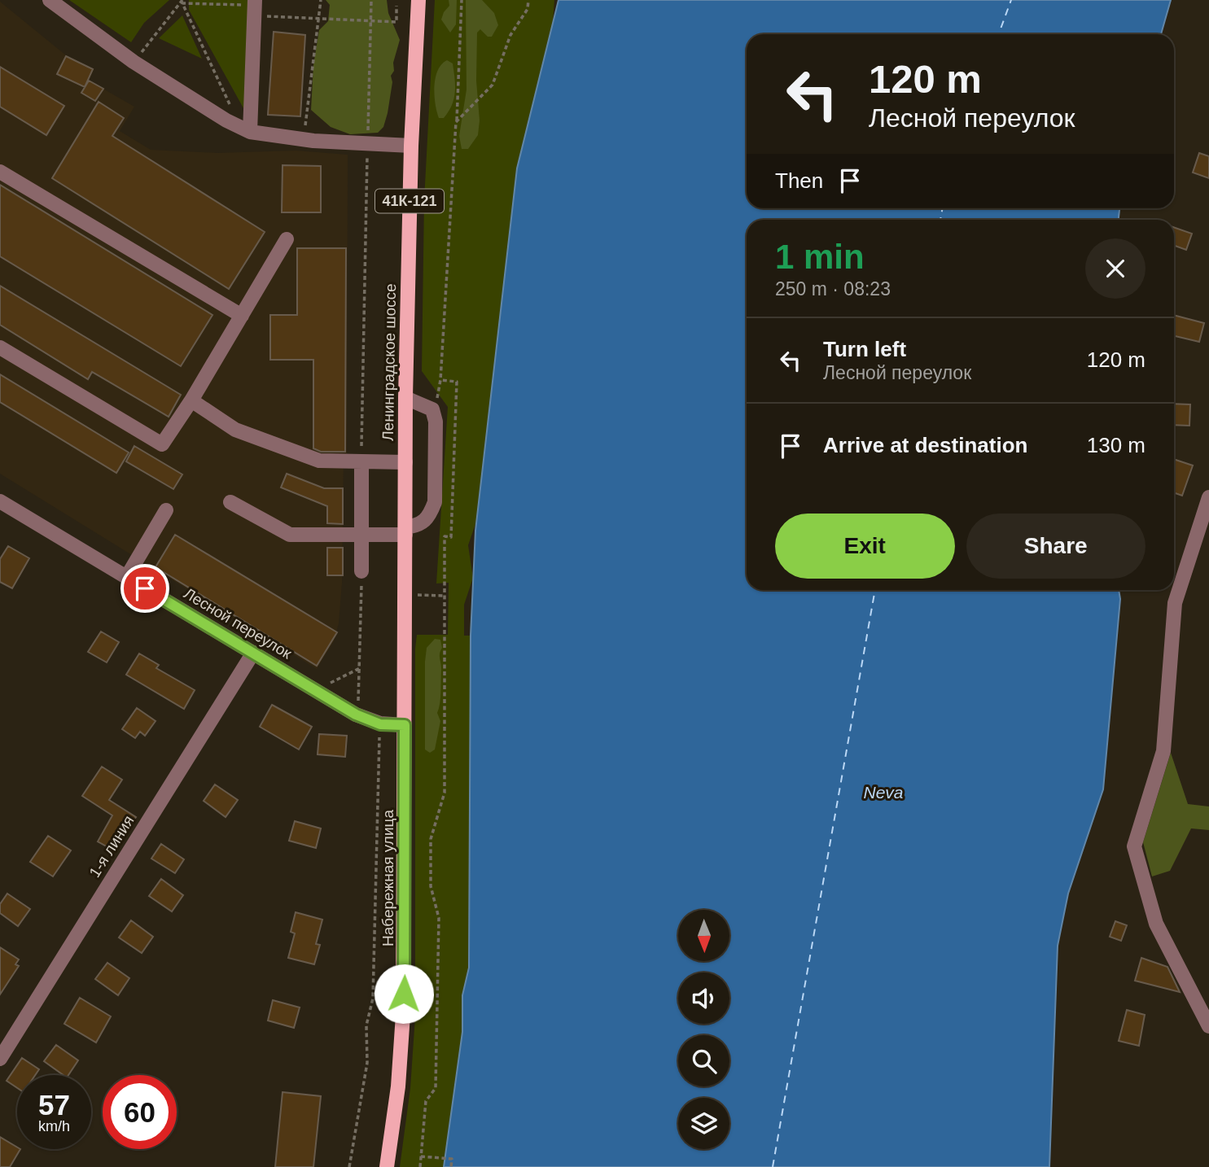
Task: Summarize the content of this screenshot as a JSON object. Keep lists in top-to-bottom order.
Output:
{
  "streets": {
    "main road": ["41К-121", "Ленинградское шоссе", "Набережная улица"],
    "street": ["Лесной переулок", "1-я линия"]
  },
  "crossings": [
    ["Ленинградское шоссе", "Лесной переулок"],
    ["Ленинградское шоссе", "Набережная улица"],
    ["Лесной переулок", "1-я линия"],
    ["Лесной переулок", "Набережная улица"]
  ],
  "water": ["Neva"],
  "north": "bottom",
  "page": {
    "turn": ["120 m", "Лесной переулок"],
    "then": "Then",
    "heading": ["1 min", "250 m · 08:23"],
    "list": [
      {
        "name": "Turn left",
        "note": "Лесной переулок",
        "value": "120 m"
      },
      {
        "name": "Arrive at destination",
        "value": "130 m"
      }
    ],
    "buttons": ["Exit", "Share"],
    "speed": "57 km/h",
    "limit": "60"
  }
}
